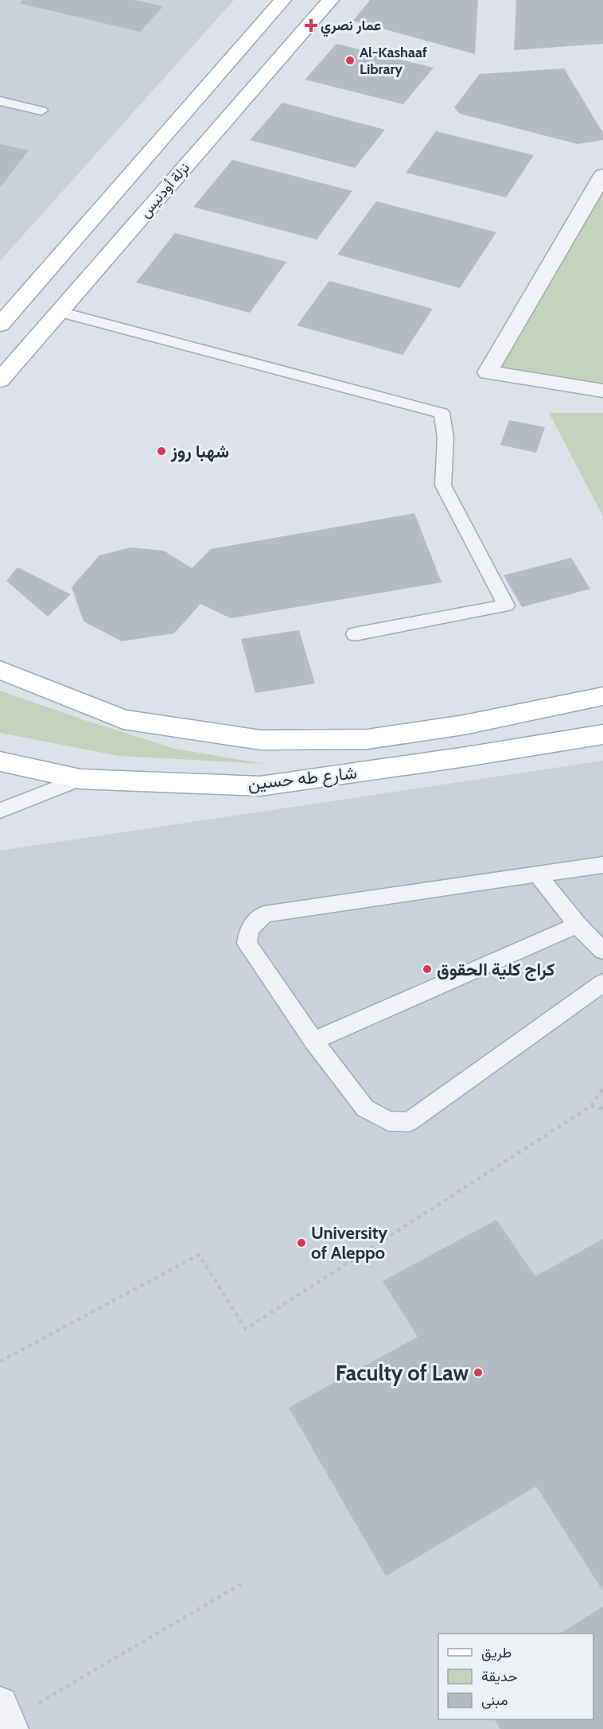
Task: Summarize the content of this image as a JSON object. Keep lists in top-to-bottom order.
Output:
{
  "streets": {
    "main road": ["نزلة أودنيس", "شارع طه حسين"]
  },
  "places": {
    "health": ["عمار نصري"],
    "other": [
      "Al-Kashaaf Library",
      "شهبا روز",
      "كراج كلية الحقوق",
      "University of Aleppo",
      "Faculty of Law"
    ]
  },
  "legend": ["طريق", "حديقة", "مبنى"]
}
